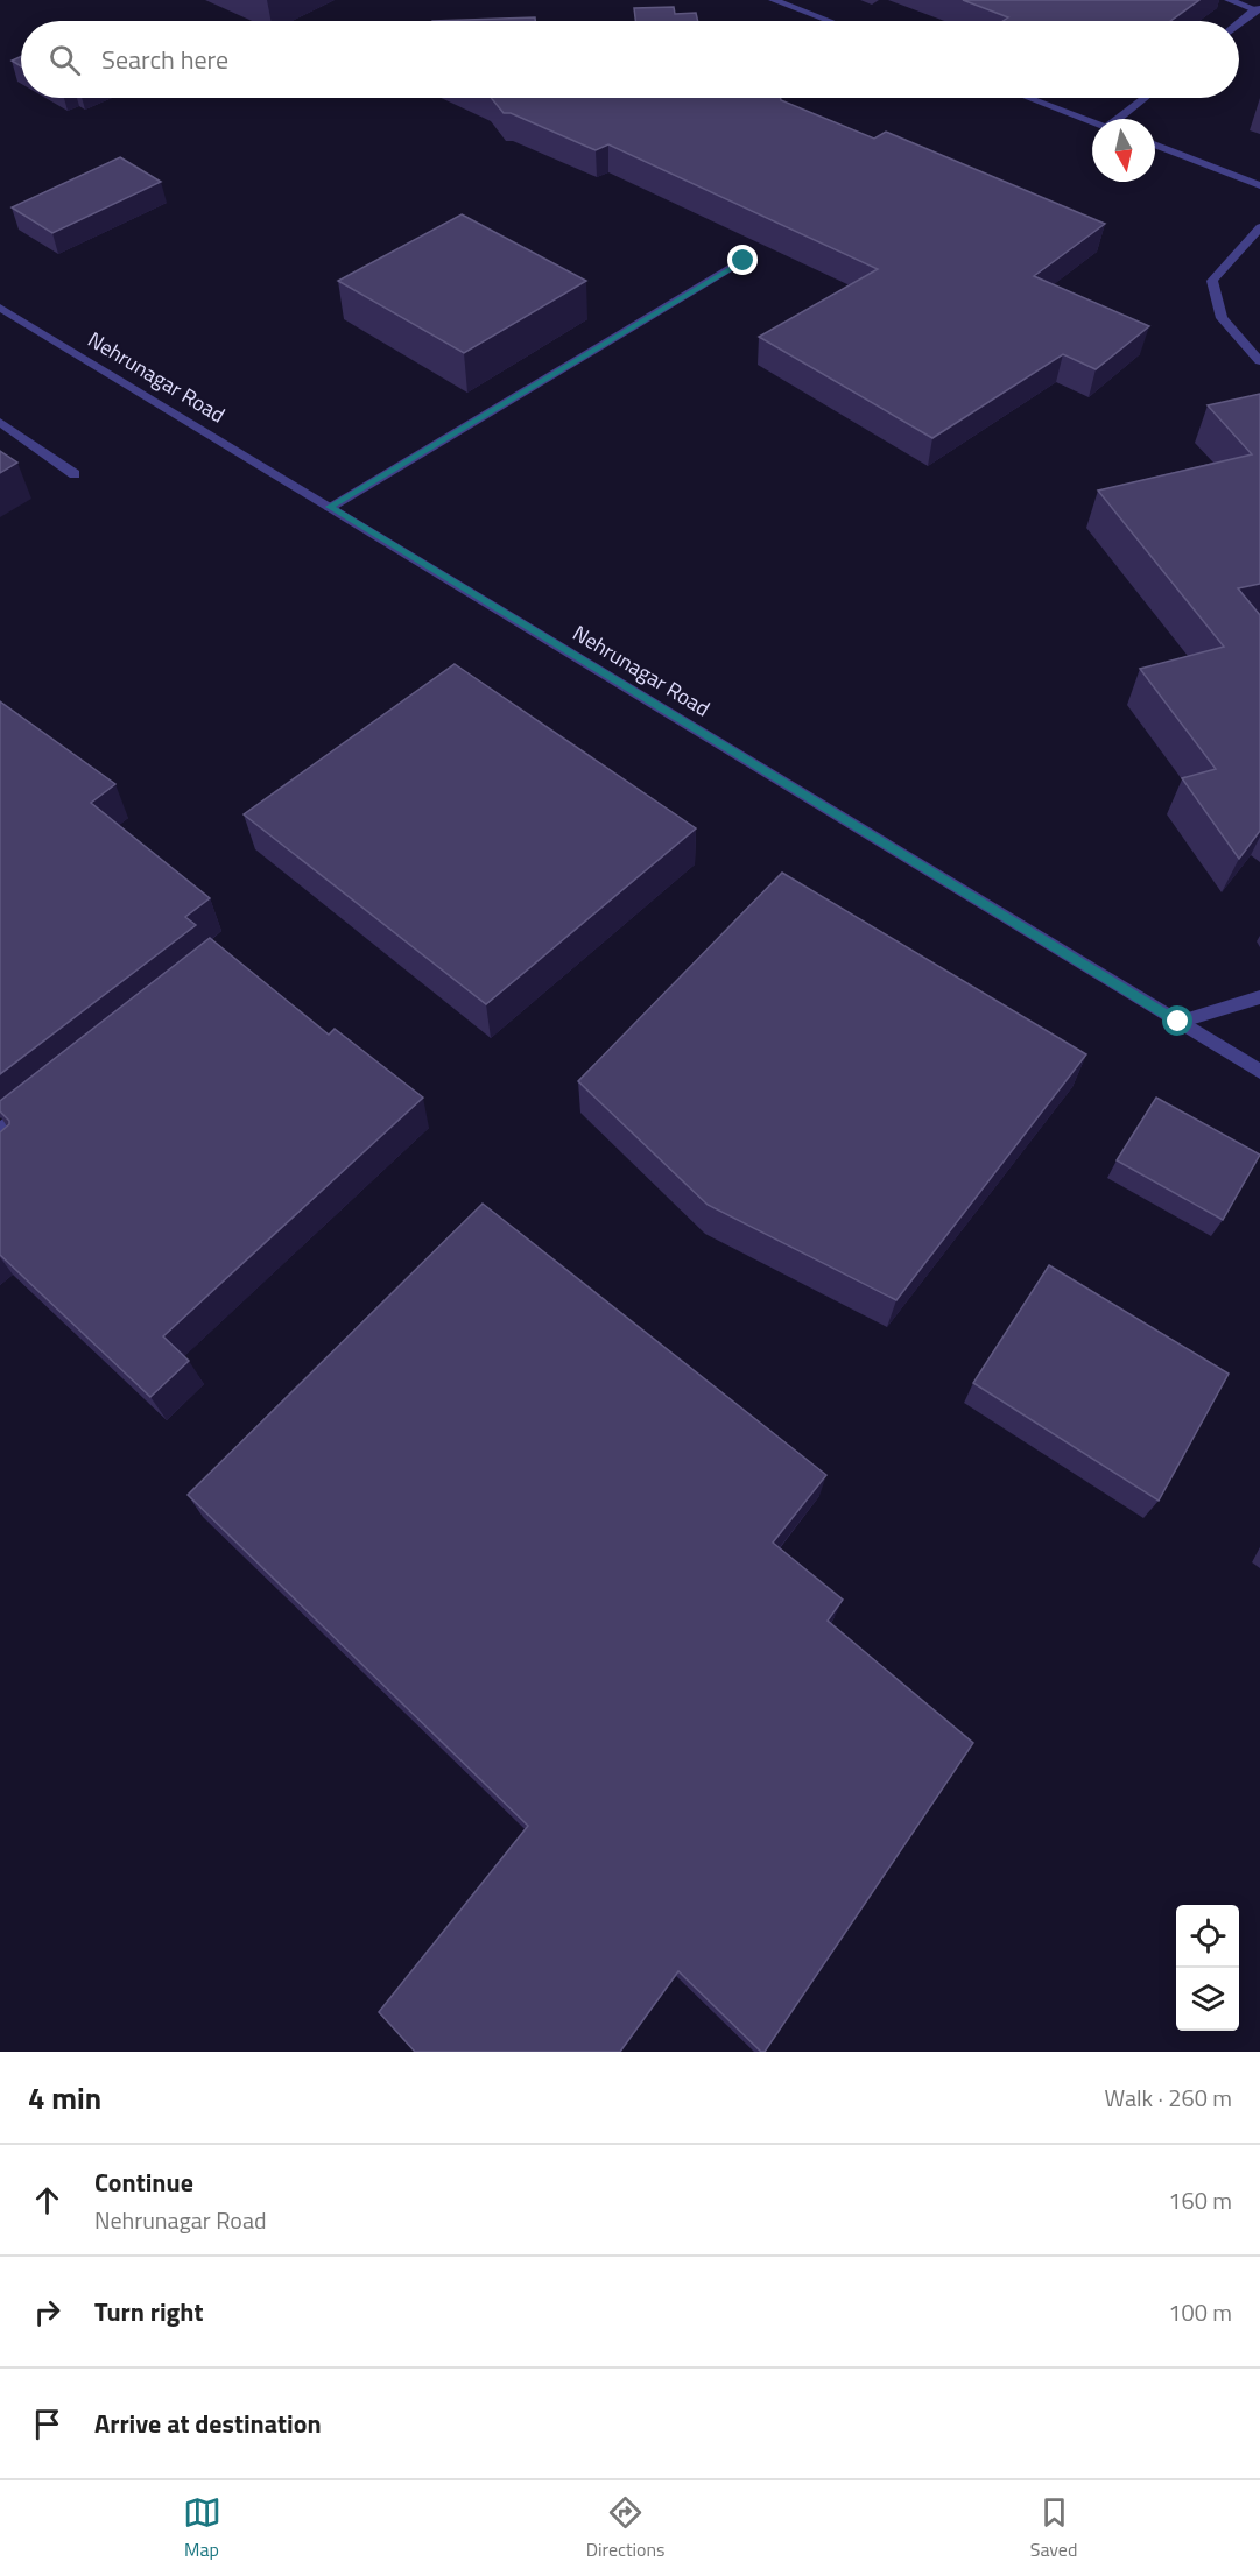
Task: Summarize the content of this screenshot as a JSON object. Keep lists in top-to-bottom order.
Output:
{
  "streets": {
    "street": ["Nehrunagar Road"]
  },
  "north": "bottom",
  "page": {
    "search": "Search here",
    "heading": ["4 min", "Walk · 260 m"],
    "list": [
      ["Continue", "Nehrunagar Road", "160 m"],
      ["Turn right", "100 m"],
      "Arrive at destination"
    ],
    "nav": ["Map", "Directions", "Saved"]
  }
}
